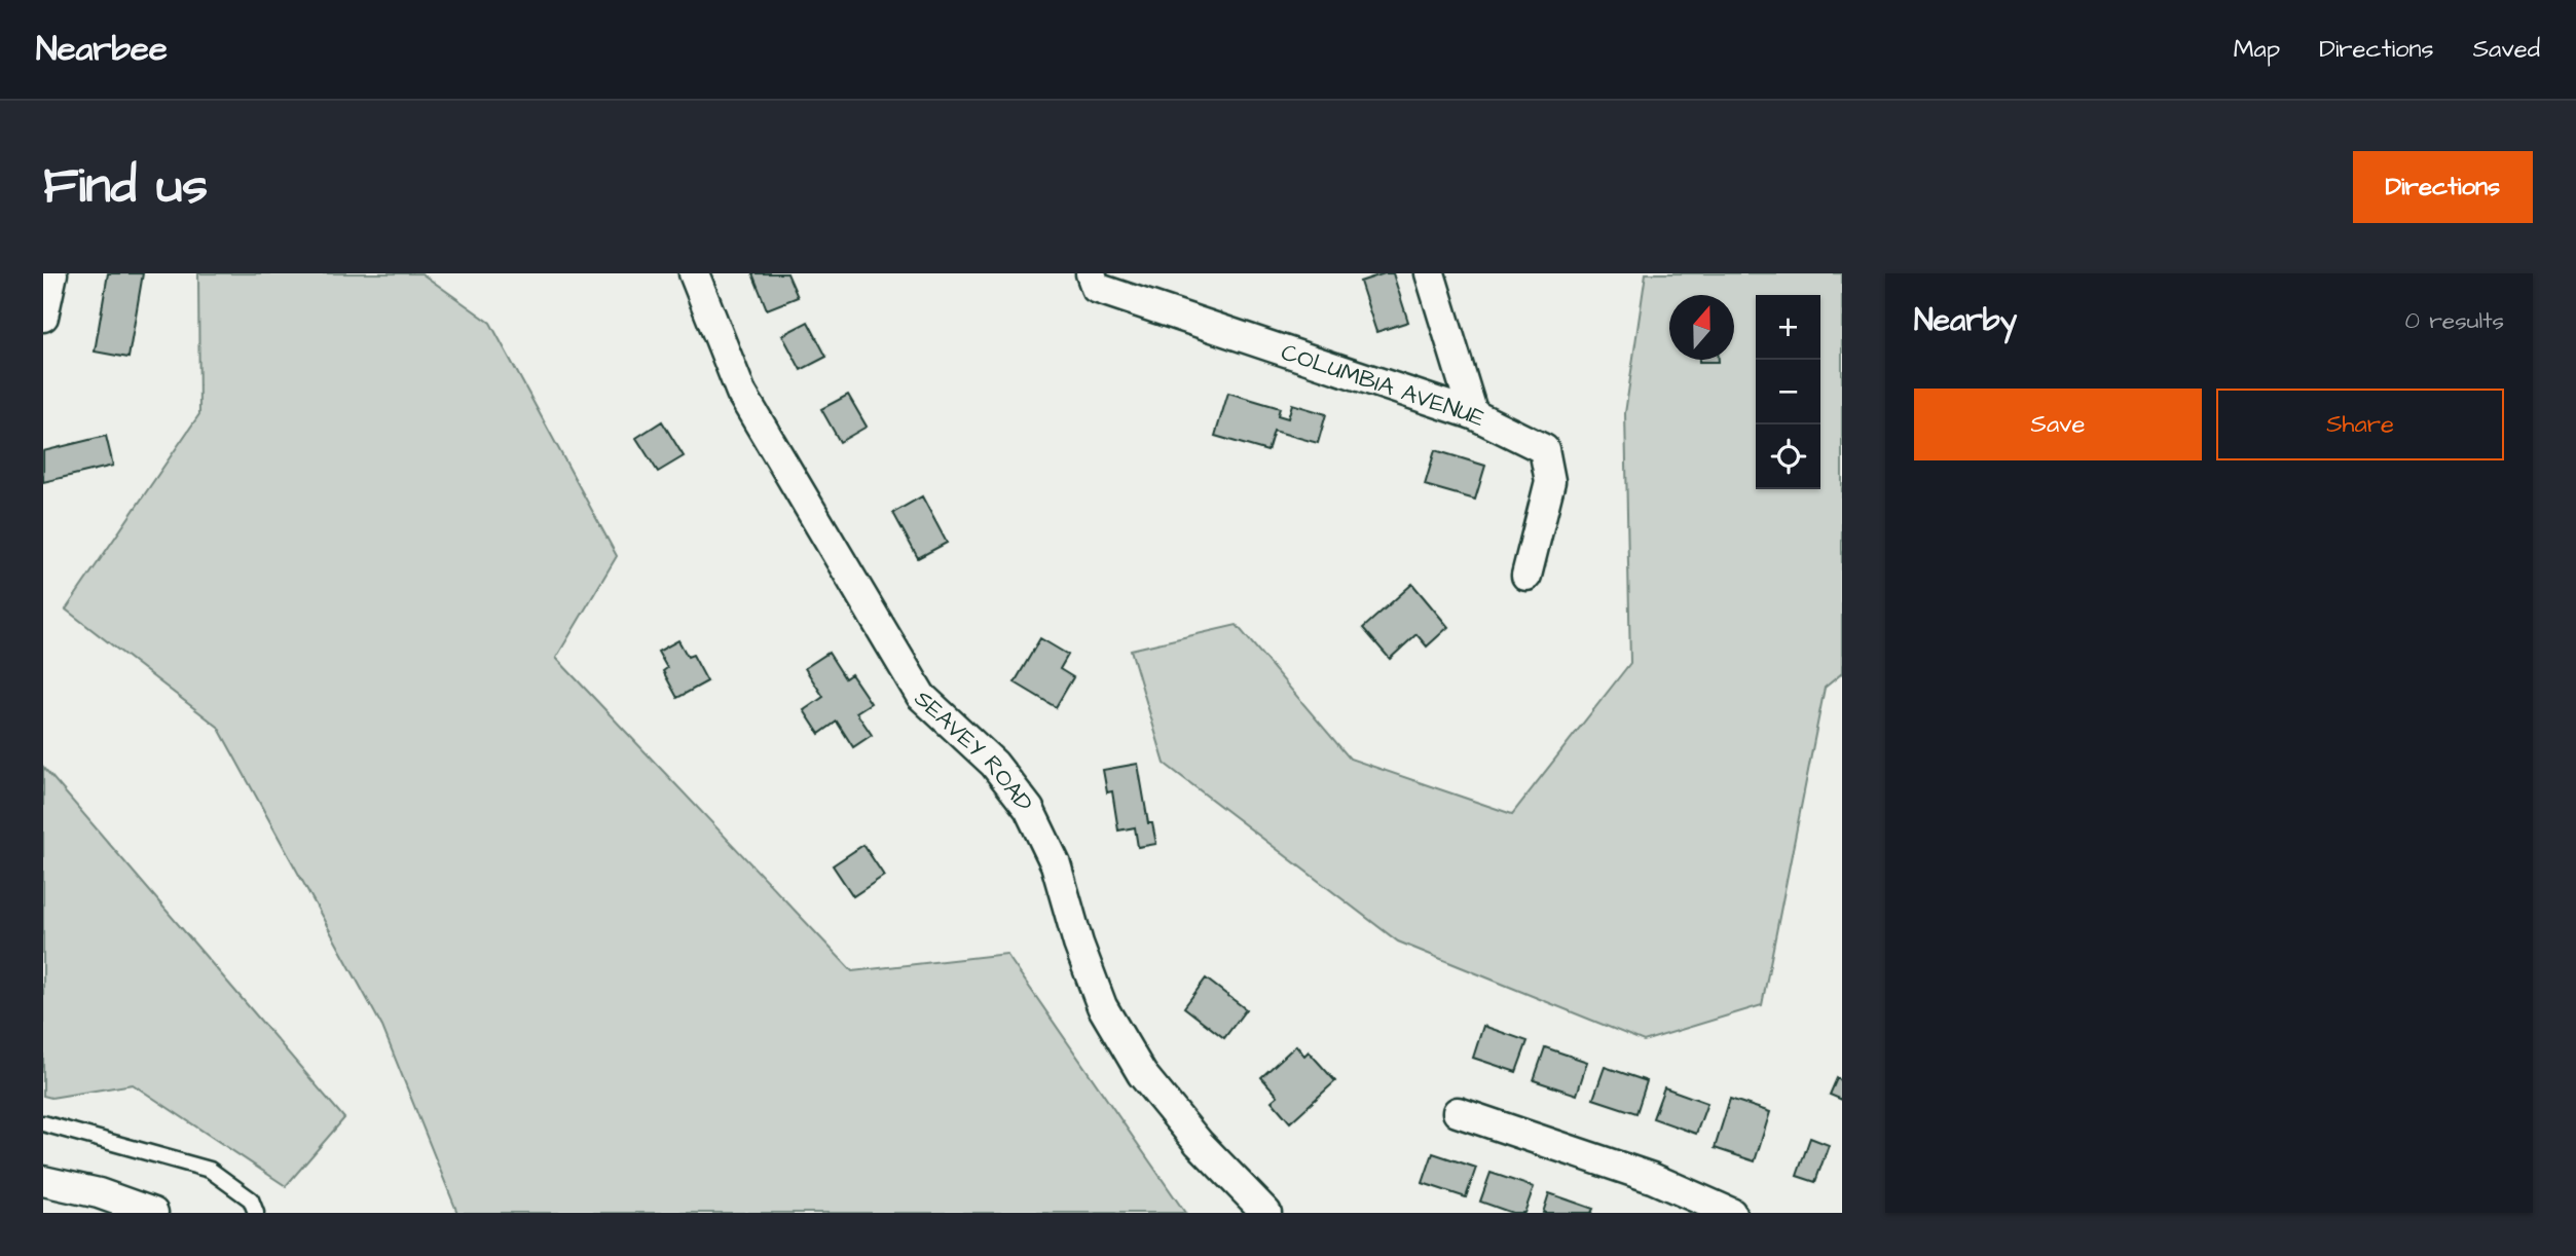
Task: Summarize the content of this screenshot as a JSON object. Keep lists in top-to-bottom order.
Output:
{
  "streets": {
    "street": ["COLUMBIA AVENUE", "SEAVEY ROAD"]
  },
  "north": "top",
  "page": {
    "header": "Nearbee",
    "nav": ["Map", "Directions", "Saved"],
    "buttons": [
      "Directions",
      ["Save", "Share"]
    ],
    "title": "Find us",
    "heading": ["Nearby", "0 results"],
    "map_buttons": ["+", "−"]
  }
}
